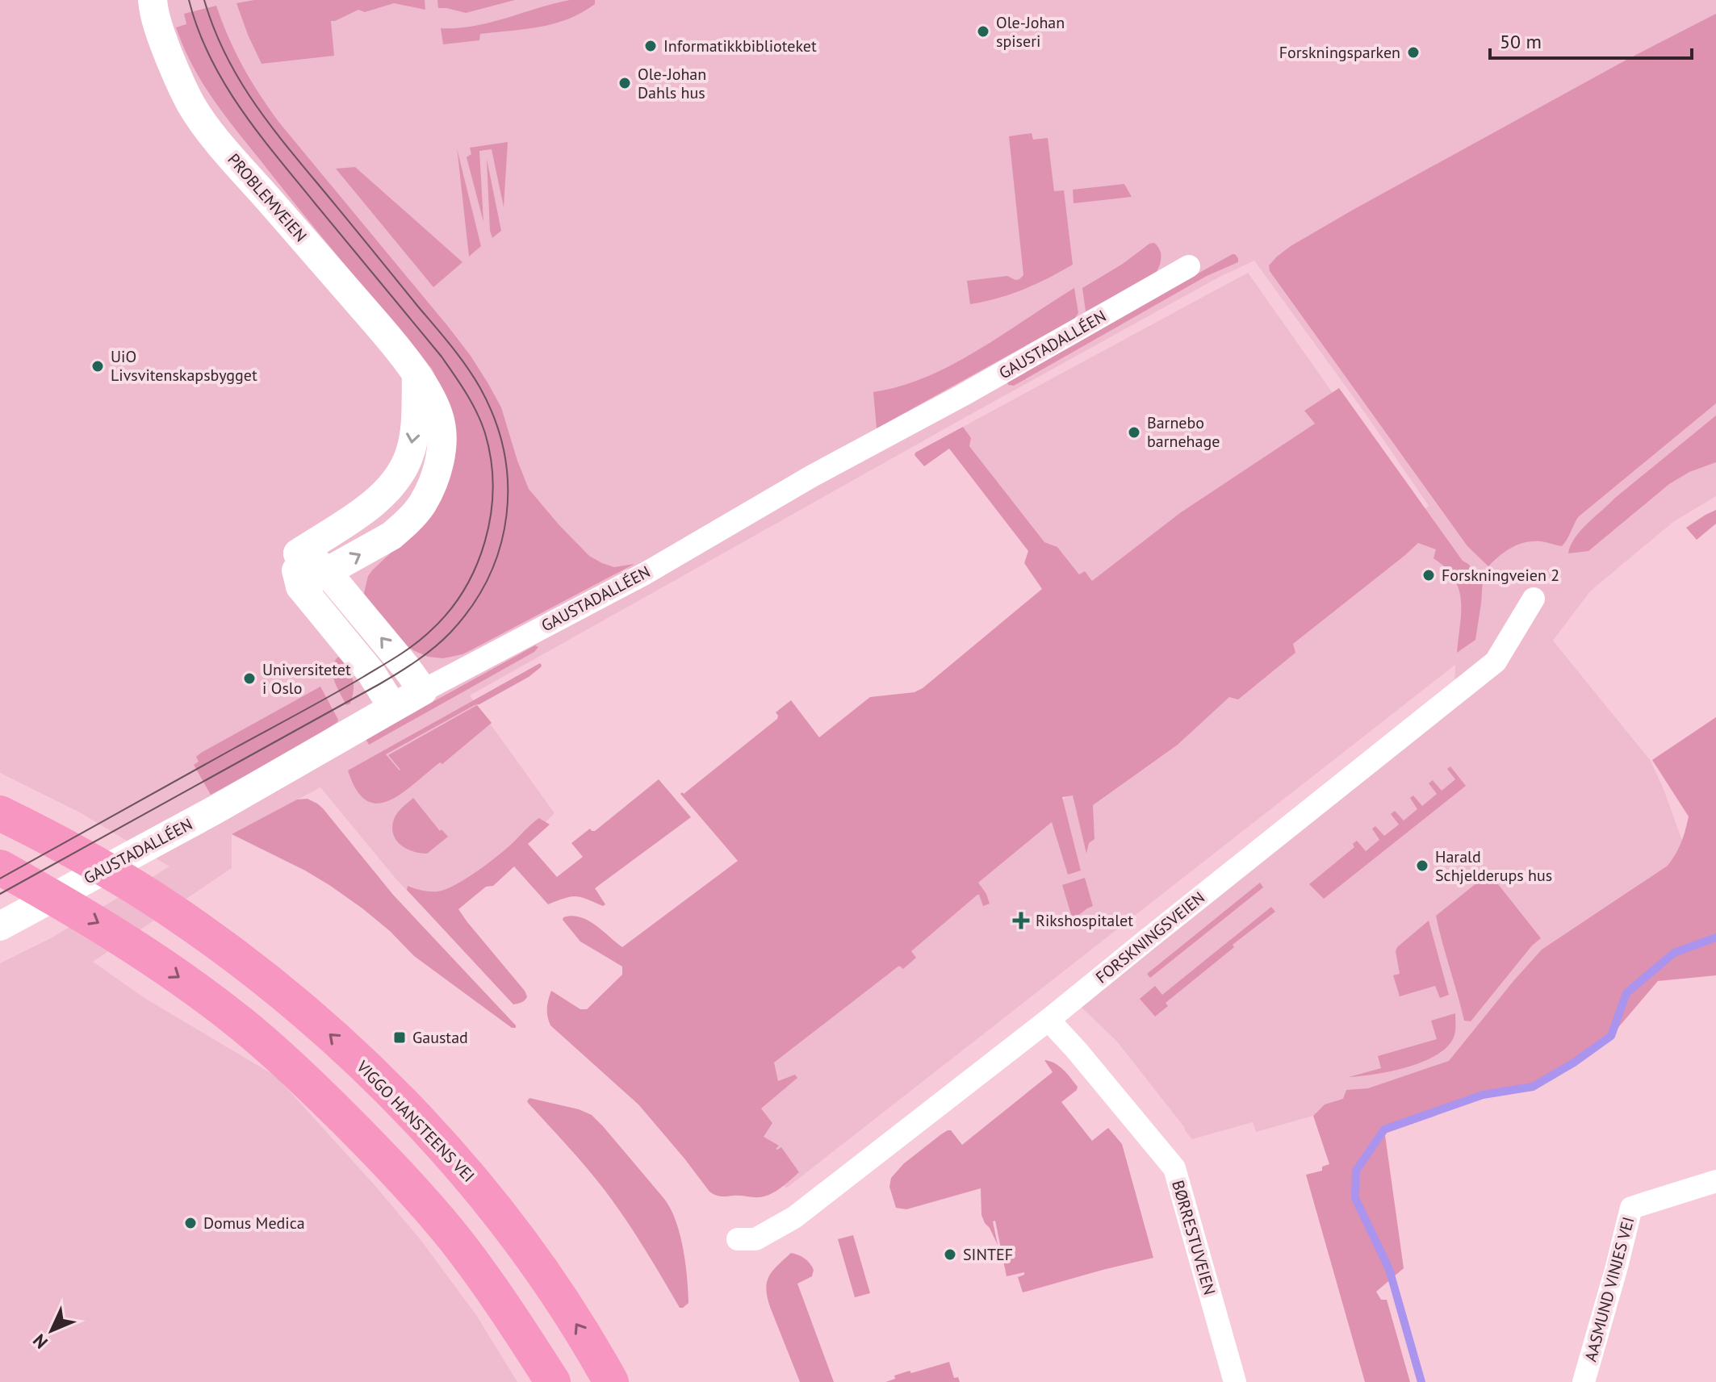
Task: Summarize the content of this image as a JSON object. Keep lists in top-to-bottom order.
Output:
{
  "streets": {
    "highway": ["VIGGO HANSTEENS VEI"],
    "street": [
      "PROBLEMVEIEN",
      "GAUSTADALLÉEN",
      "FORSKNINGSVEIEN",
      "BØRRESTUVEIEN",
      "AASMUND VINJES VEI"
    ]
  },
  "crossings": [
    ["FORSKNINGSVEIEN", "BØRRESTUVEIEN"]
  ],
  "places": {
    "other": [
      "Ole-Johan spiseri",
      "Informatikkbiblioteket",
      "Forskningsparken",
      "Ole-Johan Dahls hus",
      "UiO Livsvitenskapsbygget",
      "Barnebo barnehage",
      "Forskningveien 2",
      "Universitetet i Oslo",
      "Harald Schjelderups hus",
      "Domus Medica",
      "SINTEF"
    ],
    "health": ["Rikshospitalet"],
    "transit": ["Gaustad"]
  },
  "scale_bar": "50 m",
  "north": "bottom left"
}
